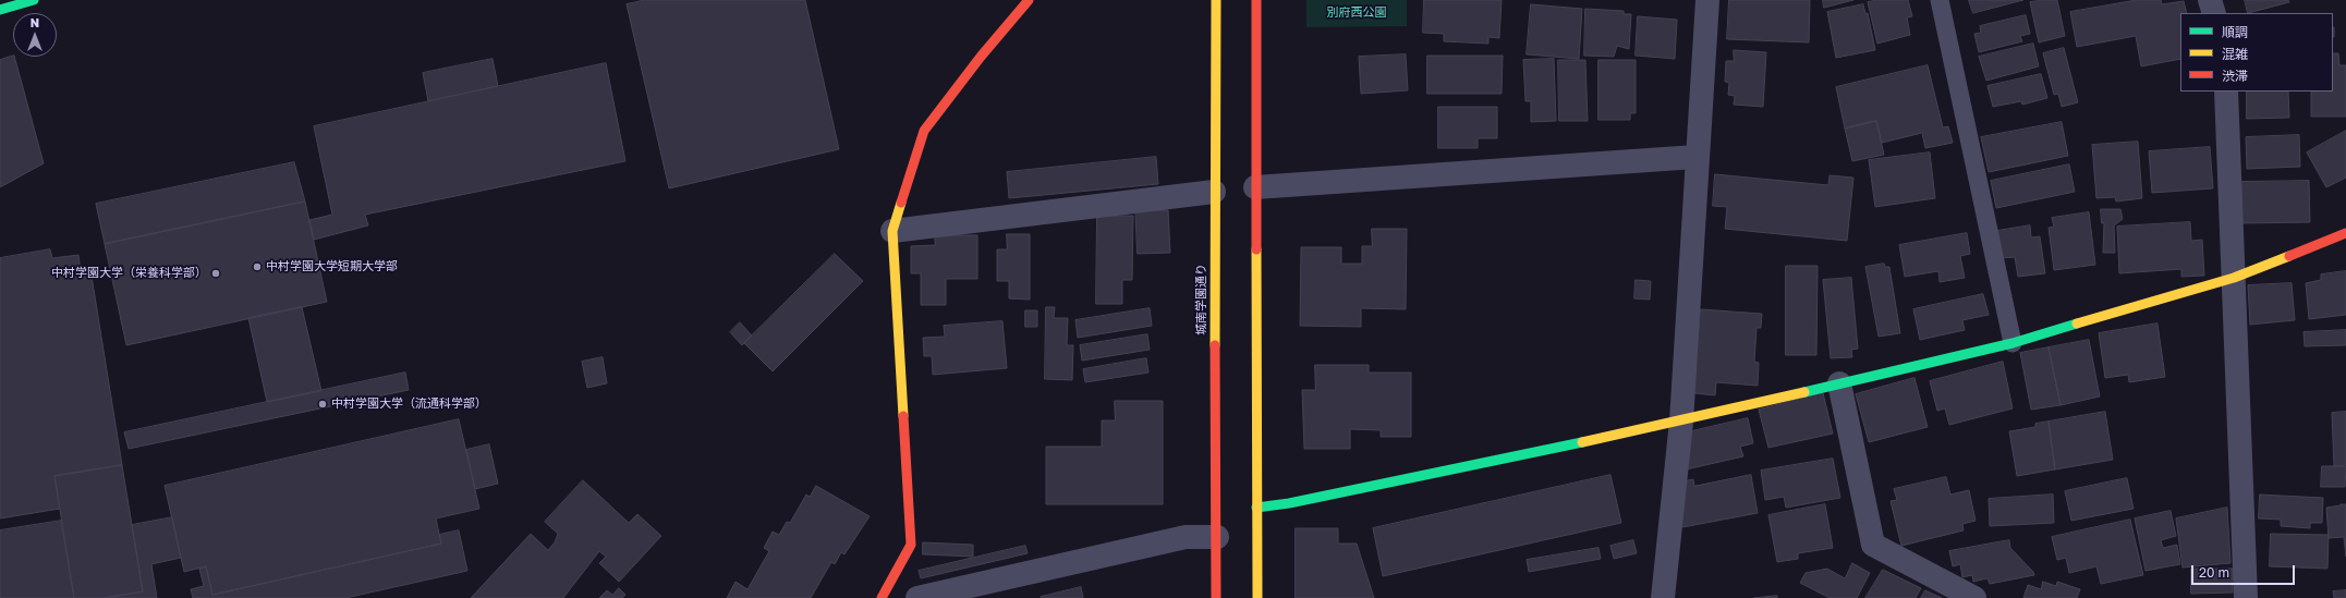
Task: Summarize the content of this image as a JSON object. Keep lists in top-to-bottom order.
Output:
{
  "streets": {
    "main road": ["城南学園通り"]
  },
  "parks": ["別府西公園"],
  "places": ["中村学園大学短期大学部", "中村学園大学（栄養科学部）", "中村学園大学（流通科学部）"],
  "legend": ["順調", "混雑", "渋滞"],
  "scale_bar": "20 m",
  "north": "top"
}
